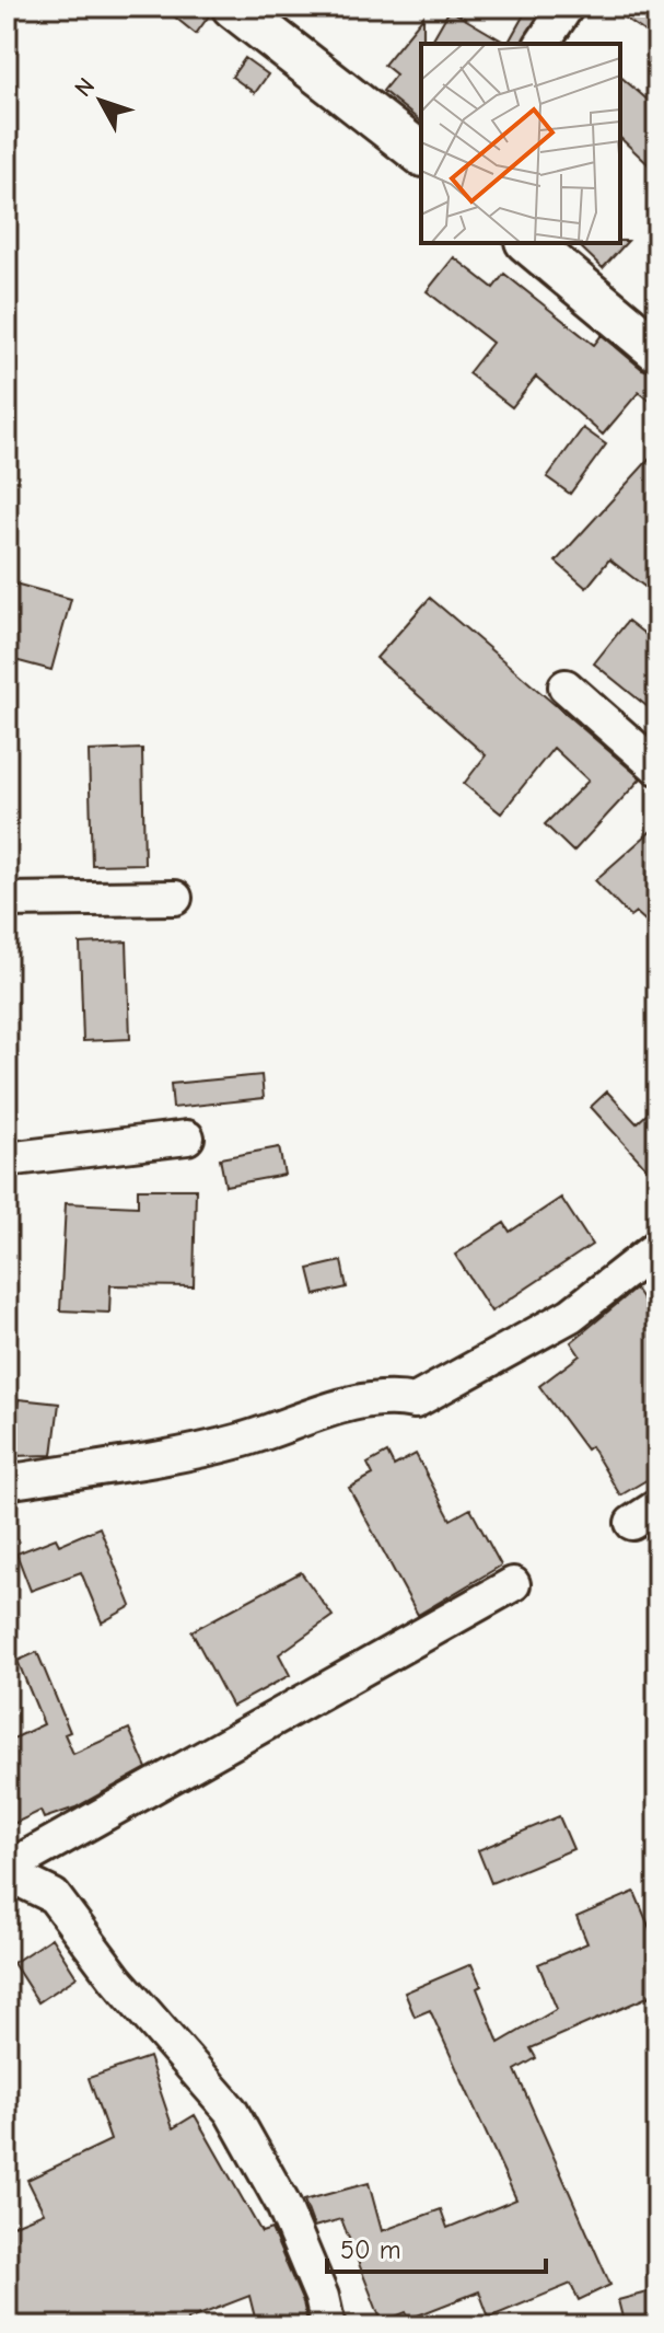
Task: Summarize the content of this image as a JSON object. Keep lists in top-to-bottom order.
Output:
{
  "scale_bar": "50 m",
  "north": "top left"
}
